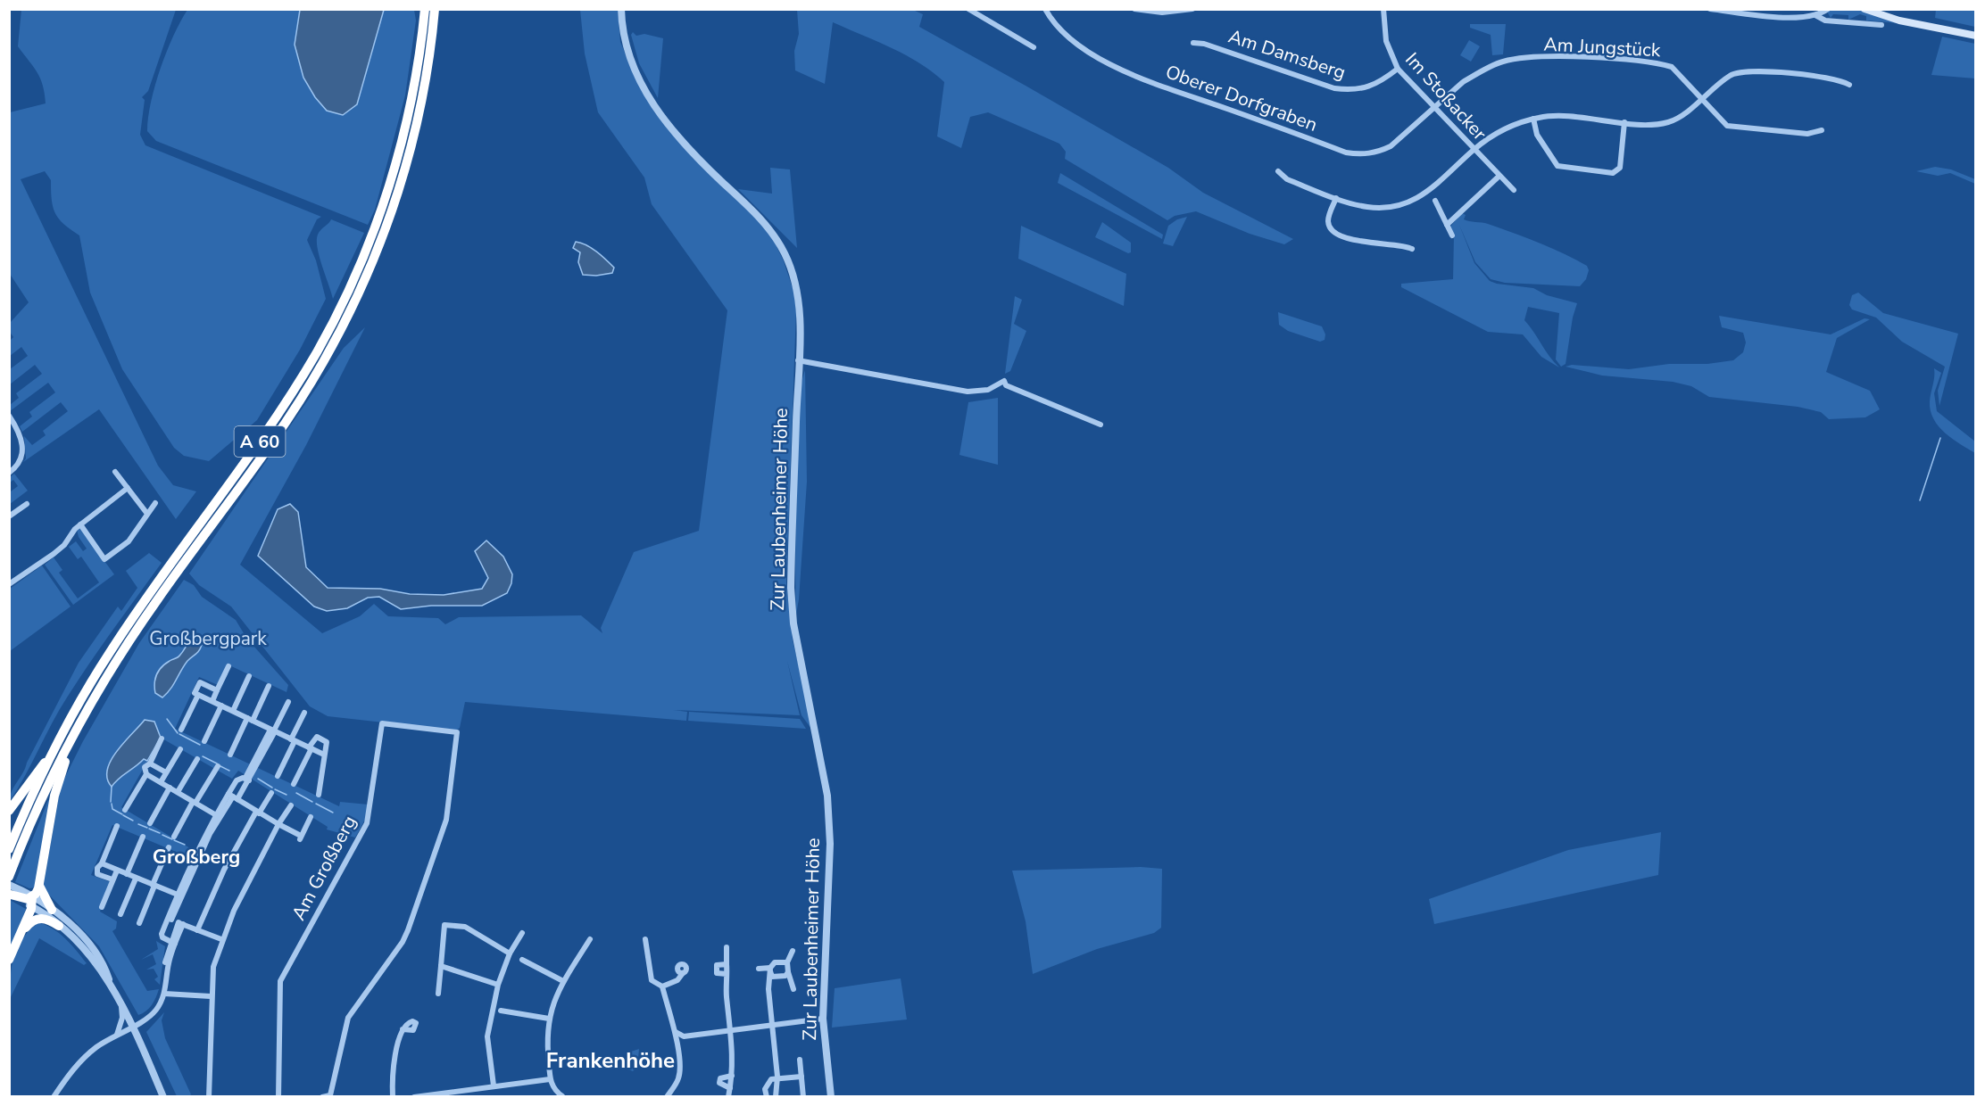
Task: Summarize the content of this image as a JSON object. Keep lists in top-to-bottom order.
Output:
{
  "streets": {
    "highway": ["A 60"],
    "street": [
      "Am Jungstück",
      "Am Damsberg",
      "Im Stoßacker",
      "Oberer Dorfgraben",
      "Zur Laubenheimer Höhe",
      "Am Großberg"
    ]
  },
  "crossings": [
    ["Am Jungstück", "Im Stoßacker"],
    ["Am Jungstück", "Oberer Dorfgraben"],
    ["Am Damsberg", "Im Stoßacker"],
    ["Im Stoßacker", "Oberer Dorfgraben"]
  ],
  "districts": ["Großberg", "Frankenhöhe"],
  "parks": ["Großbergpark"]
}
